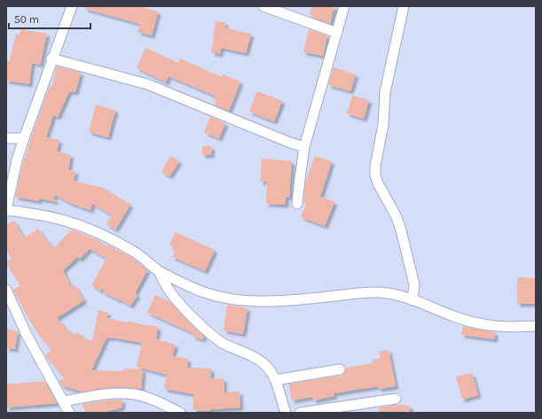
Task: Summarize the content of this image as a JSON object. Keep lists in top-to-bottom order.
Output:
{
  "scale_bar": "50 m"
}
